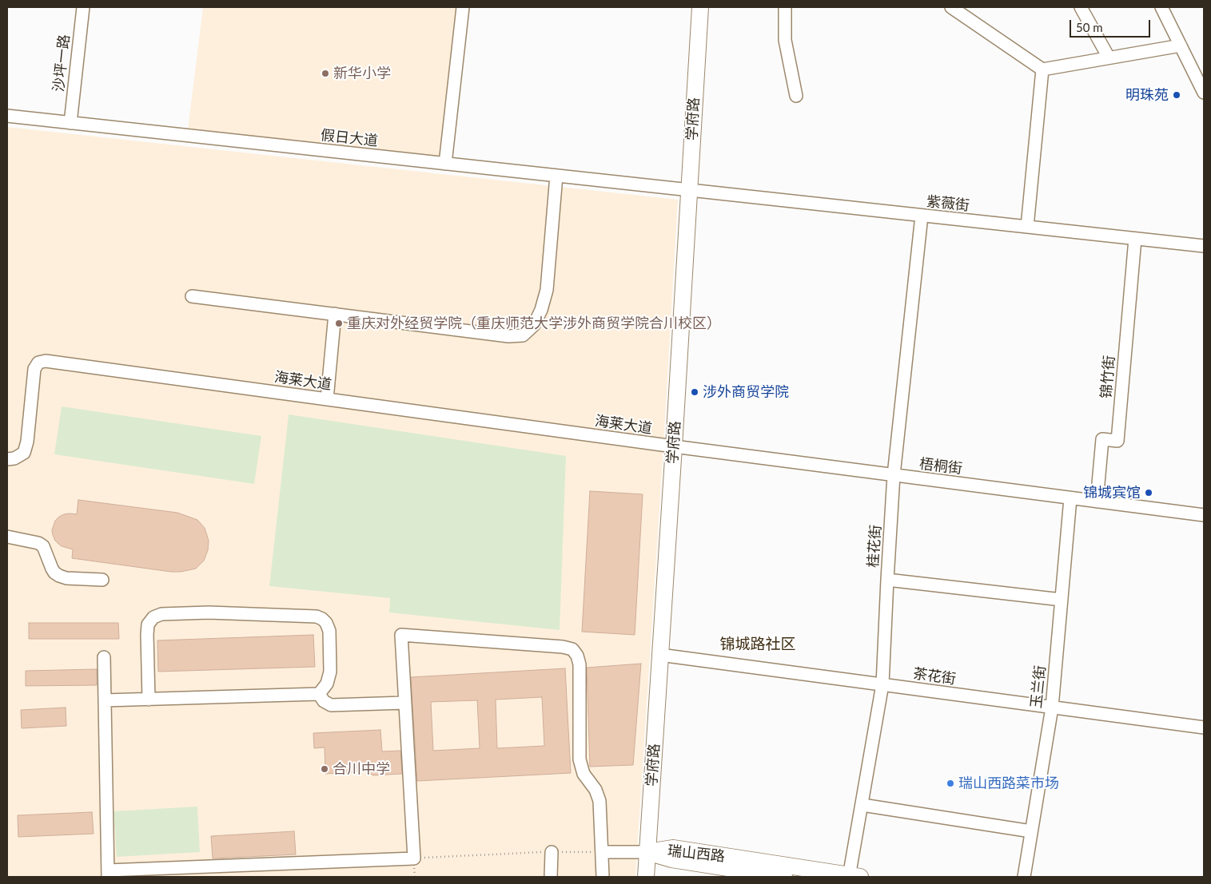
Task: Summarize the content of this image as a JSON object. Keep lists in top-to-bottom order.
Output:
{
  "streets": {
    "main road": ["学府路", "瑞山西路"],
    "street": [
      "沙坪一路",
      "假日大道",
      "紫薇街",
      "锦竹街",
      "海莱大道",
      "梧桐街",
      "桂花街",
      "茶花街",
      "玉兰街"
    ]
  },
  "crossings": [
    ["沙坪一路", "假日大道"],
    ["学府路", "假日大道"],
    ["学府路", "紫薇街"],
    ["学府路", "海莱大道"],
    ["学府路", "梧桐街"],
    ["学府路", "茶花街"],
    ["学府路", "瑞山西路"],
    ["假日大道", "紫薇街"],
    ["紫薇街", "锦竹街"],
    ["紫薇街", "桂花街"],
    ["锦竹街", "梧桐街"],
    ["海莱大道", "梧桐街"],
    ["梧桐街", "桂花街"],
    ["梧桐街", "玉兰街"],
    ["桂花街", "茶花街"],
    ["桂花街", "瑞山西路"],
    ["茶花街", "玉兰街"]
  ],
  "districts": ["锦城路社区"],
  "places": [
    "新华小学",
    "明珠苑",
    "重庆对外经贸学院（重庆师范大学涉外商贸学院合川校区）",
    "涉外商贸学院",
    "锦城宾馆",
    "合川中学",
    "瑞山西路菜市场"
  ],
  "scale_bar": "50 m"
}
